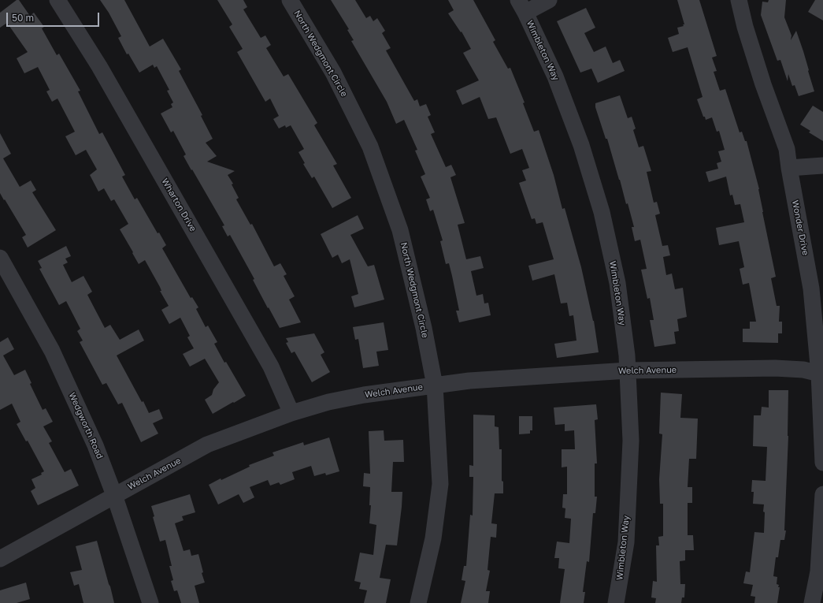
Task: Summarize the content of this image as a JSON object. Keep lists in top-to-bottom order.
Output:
{
  "streets": {
    "street": [
      "Wimbleton Way",
      "North Wedgmont Circle",
      "Wharton Drive",
      "Wonder Drive",
      "Welch Avenue",
      "Wedgworth Road"
    ]
  },
  "crossings": [
    ["Wimbleton Way", "Welch Avenue"],
    ["North Wedgmont Circle", "Welch Avenue"],
    ["Wharton Drive", "Welch Avenue"],
    ["Wonder Drive", "Welch Avenue"],
    ["Welch Avenue", "Wedgworth Road"]
  ],
  "scale_bar": "50 m"
}
